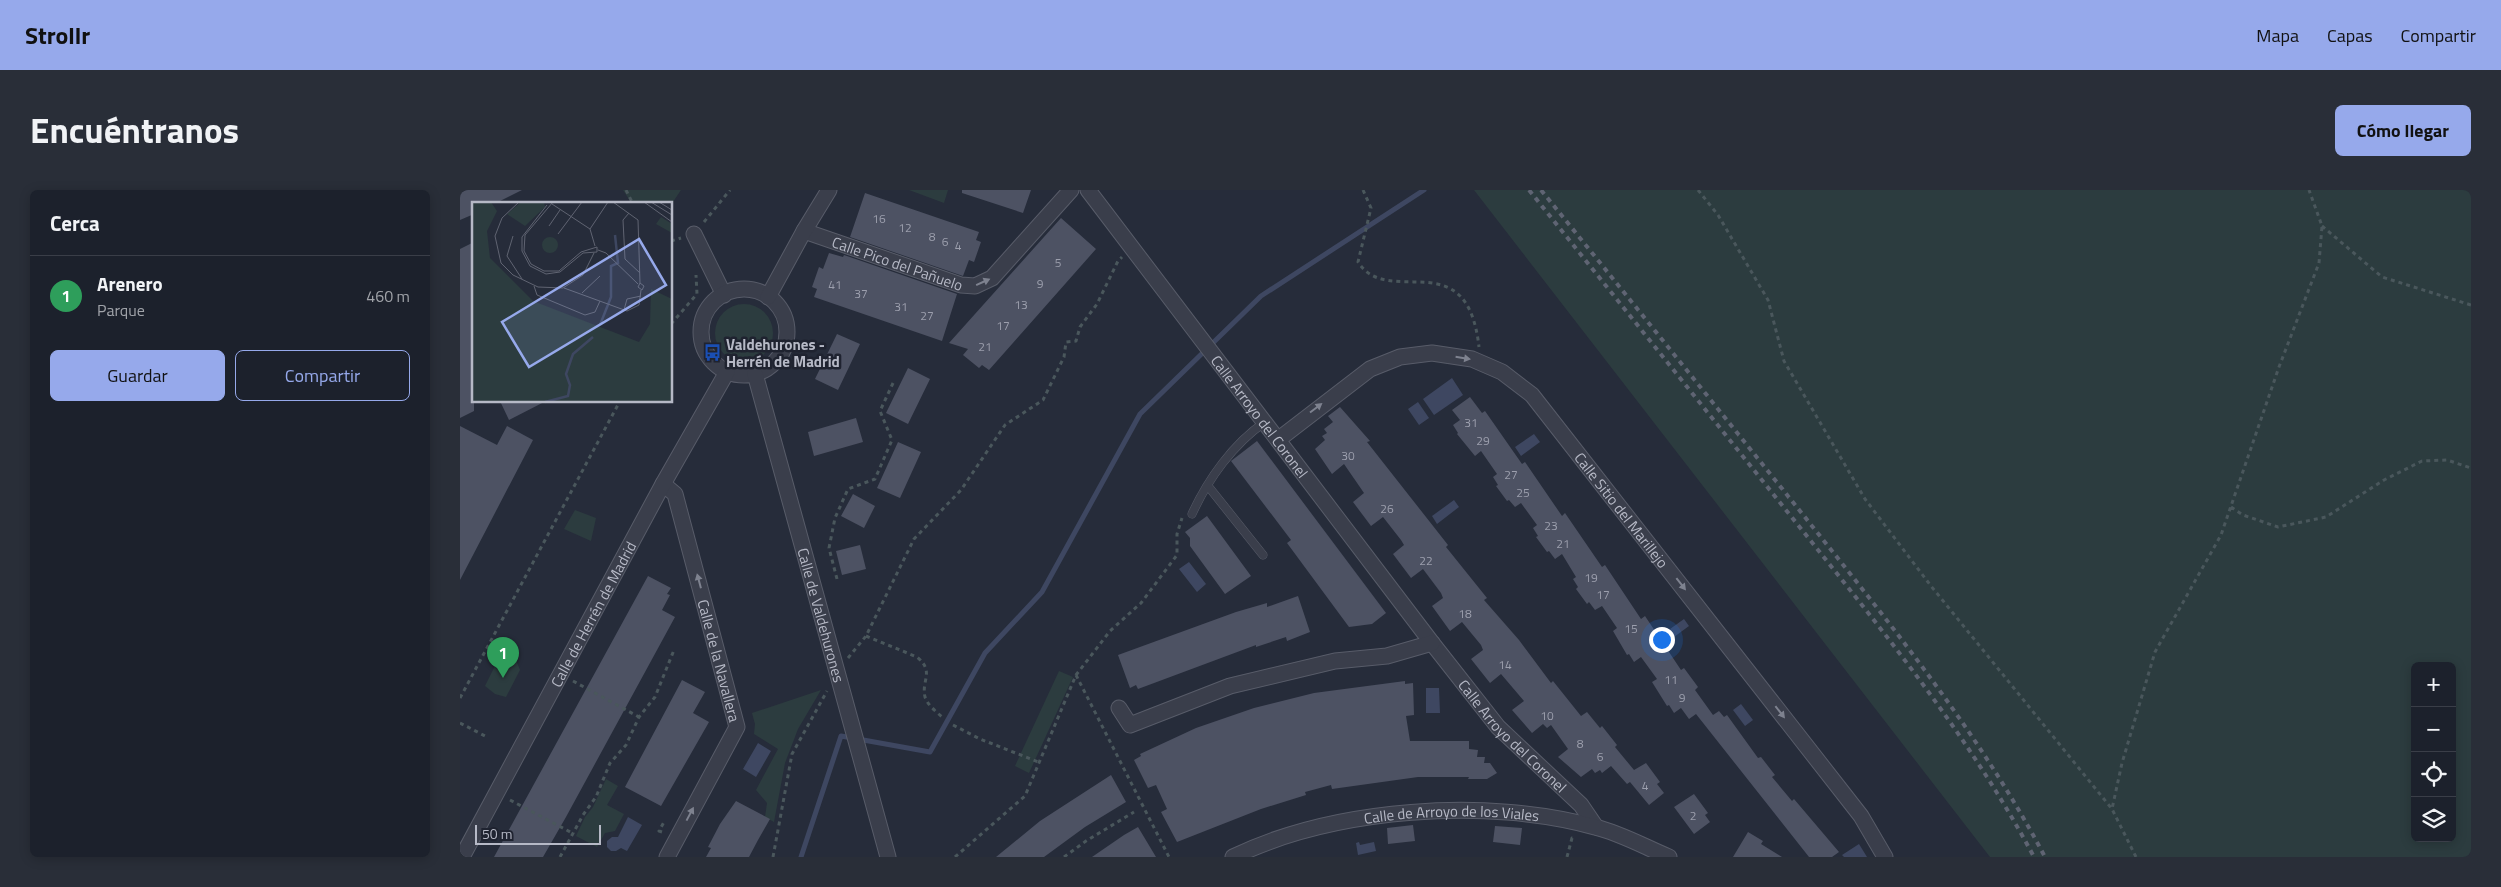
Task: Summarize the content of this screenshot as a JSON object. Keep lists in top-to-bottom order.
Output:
{
  "streets": {
    "street": [
      "Calle Pico del Pañuelo",
      "Calle Arroyo del Coronel",
      "Calle Sitio del Marillejo",
      "Calle de Herrén de Madrid",
      "Calle de Valdehurones",
      "Calle de la Navallera",
      "Calle de Arroyo de los Viales"
    ]
  },
  "crossings": [
    ["Calle Arroyo del Coronel", "Calle Sitio del Marillejo"],
    ["Calle Arroyo del Coronel", "Calle de Arroyo de los Viales"],
    ["Calle de Herrén de Madrid", "Calle de Valdehurones"],
    ["Calle de Herrén de Madrid", "Calle de la Navallera"]
  ],
  "one_way": ["Calle Pico del Pañuelo", "Calle Sitio del Marillejo", "Calle de la Navallera"],
  "places": {
    "bus stop": ["Valdehurones - Herrén de Madrid"]
  },
  "house_numbers": [
    "16",
    "12",
    "8",
    "6",
    "4",
    "5",
    "9",
    "41",
    "37",
    "13",
    "31",
    "27",
    "17",
    "21",
    "31",
    "29",
    "30",
    "27",
    "25",
    "26",
    "23",
    "21",
    "22",
    "19",
    "17",
    "18",
    "15",
    "14",
    "11",
    "9",
    "10",
    "8",
    "6",
    "4",
    "2"
  ],
  "scale_bar": "50 m",
  "page": {
    "header": "Strollr",
    "nav": ["Mapa", "Capas", "Compartir"],
    "title": "Encuéntranos",
    "buttons": [
      "Cómo llegar",
      ["Guardar", "Compartir"]
    ],
    "heading": "Cerca",
    "list": [
      {
        "mark": "1",
        "name": "Arenero",
        "note": "Parque",
        "value": "460 m"
      }
    ],
    "pins": "1",
    "map_buttons": ["+", "−"],
    "scale": "50 m"
  }
}
